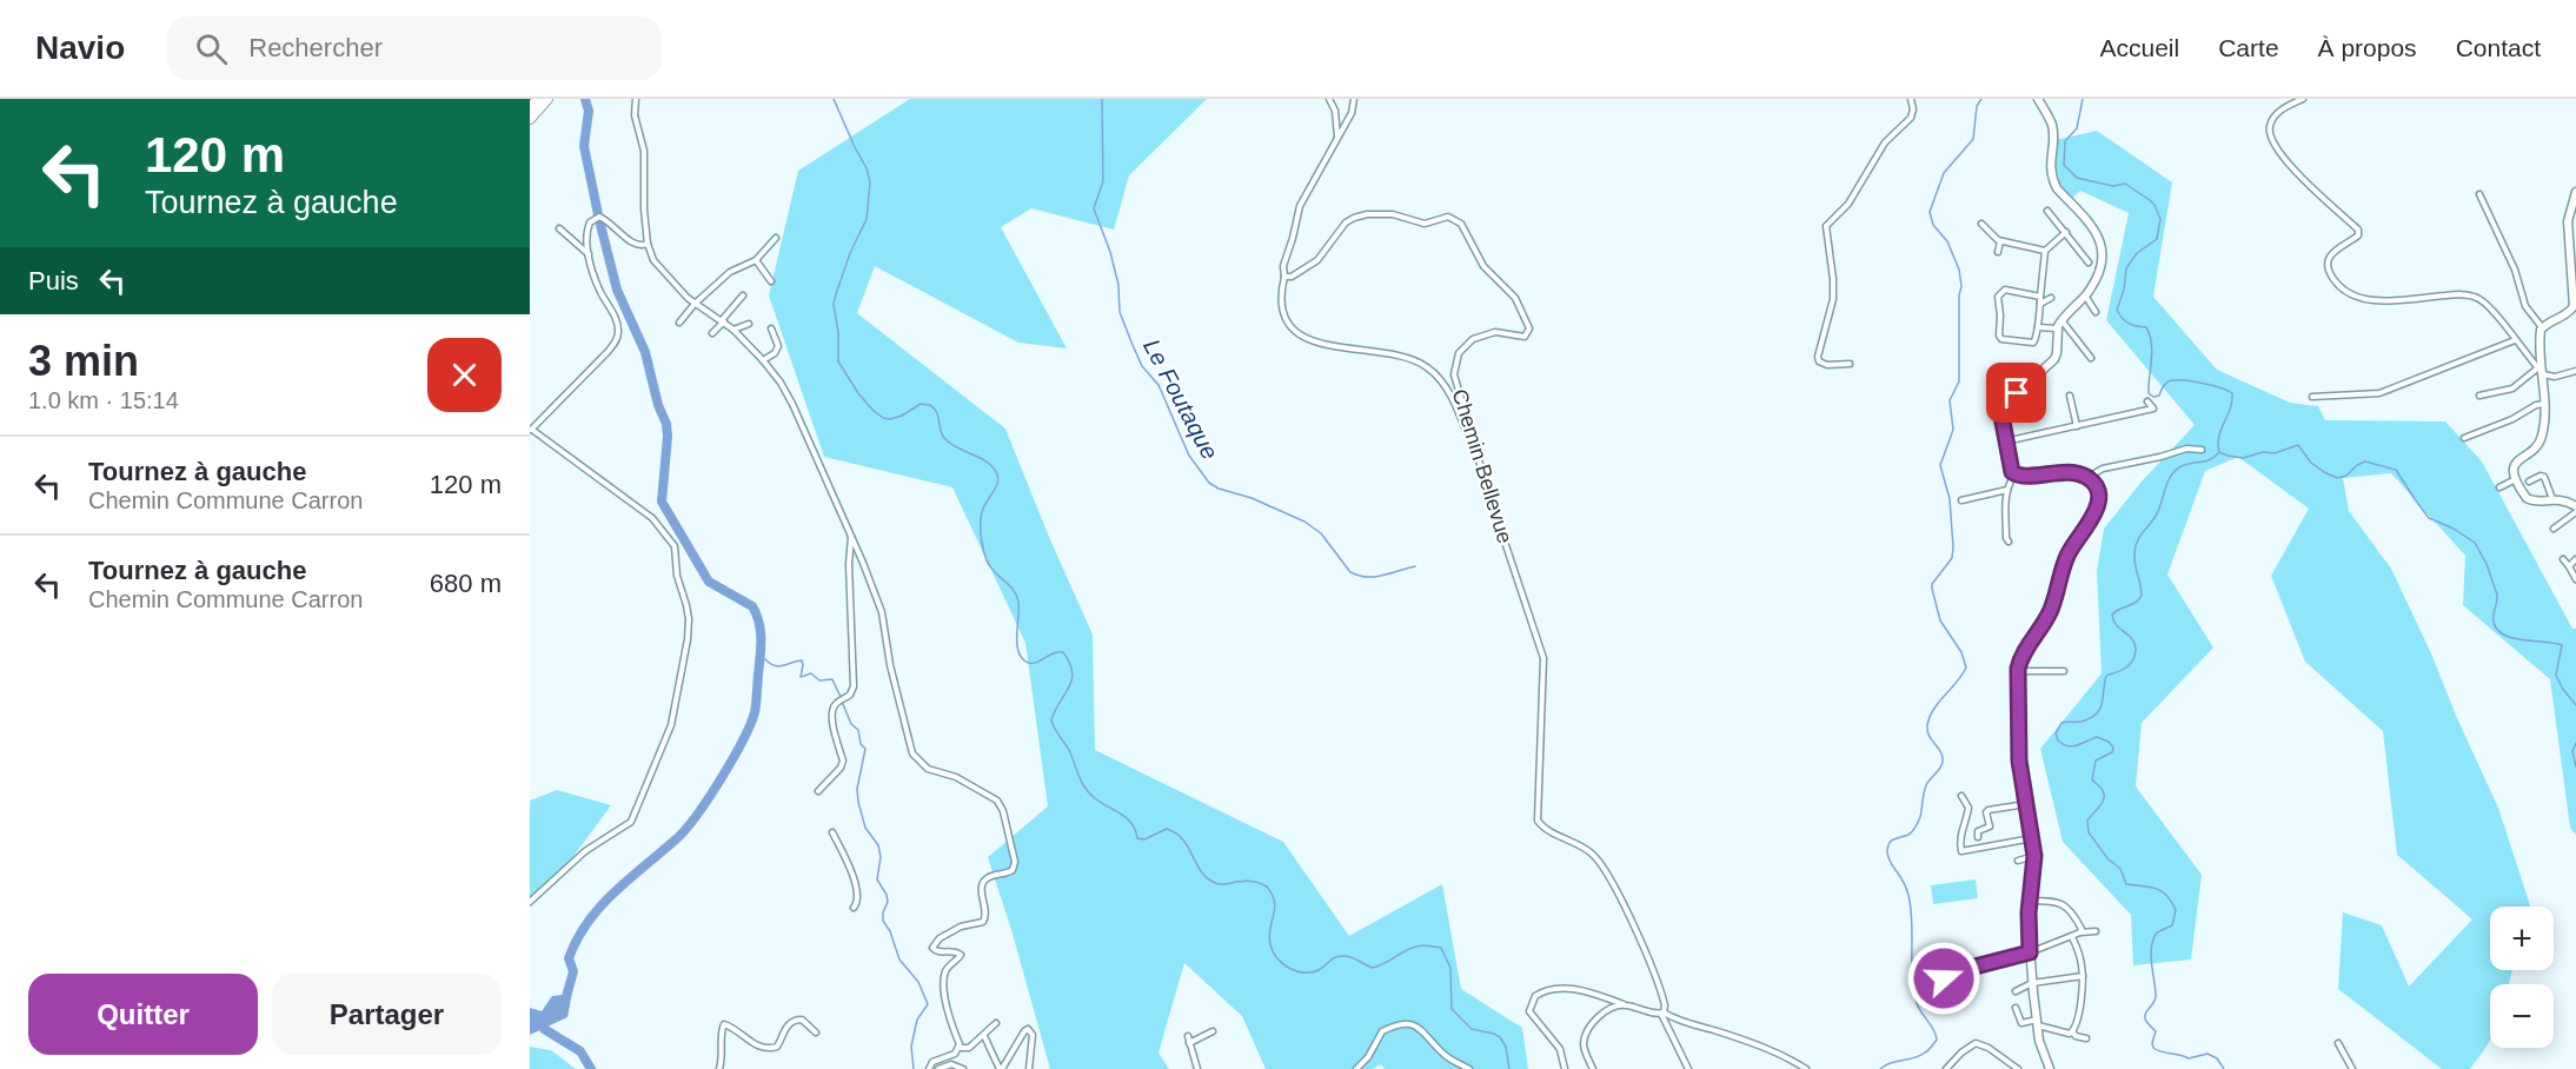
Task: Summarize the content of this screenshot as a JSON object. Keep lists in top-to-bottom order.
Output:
{
  "streets": {
    "street": ["Chemin Bellevue"]
  },
  "water": ["Le Foutaque"],
  "page": {
    "header": "Navio",
    "search": "Rechercher",
    "nav": [
      "Accueil",
      "Carte",
      "À propos",
      "Contact"
    ],
    "turn": ["120 m", "Tournez à gauche"],
    "then": "Puis",
    "heading": ["3 min", "1.0 km · 15:14"],
    "list": [
      {
        "name": "Tournez à gauche",
        "note": "Chemin Commune Carron",
        "value": "120 m"
      },
      {
        "name": "Tournez à gauche",
        "note": "Chemin Commune Carron",
        "value": "680 m"
      }
    ],
    "map_buttons": ["+", "−"],
    "buttons": ["Quitter", "Partager"]
  }
}
